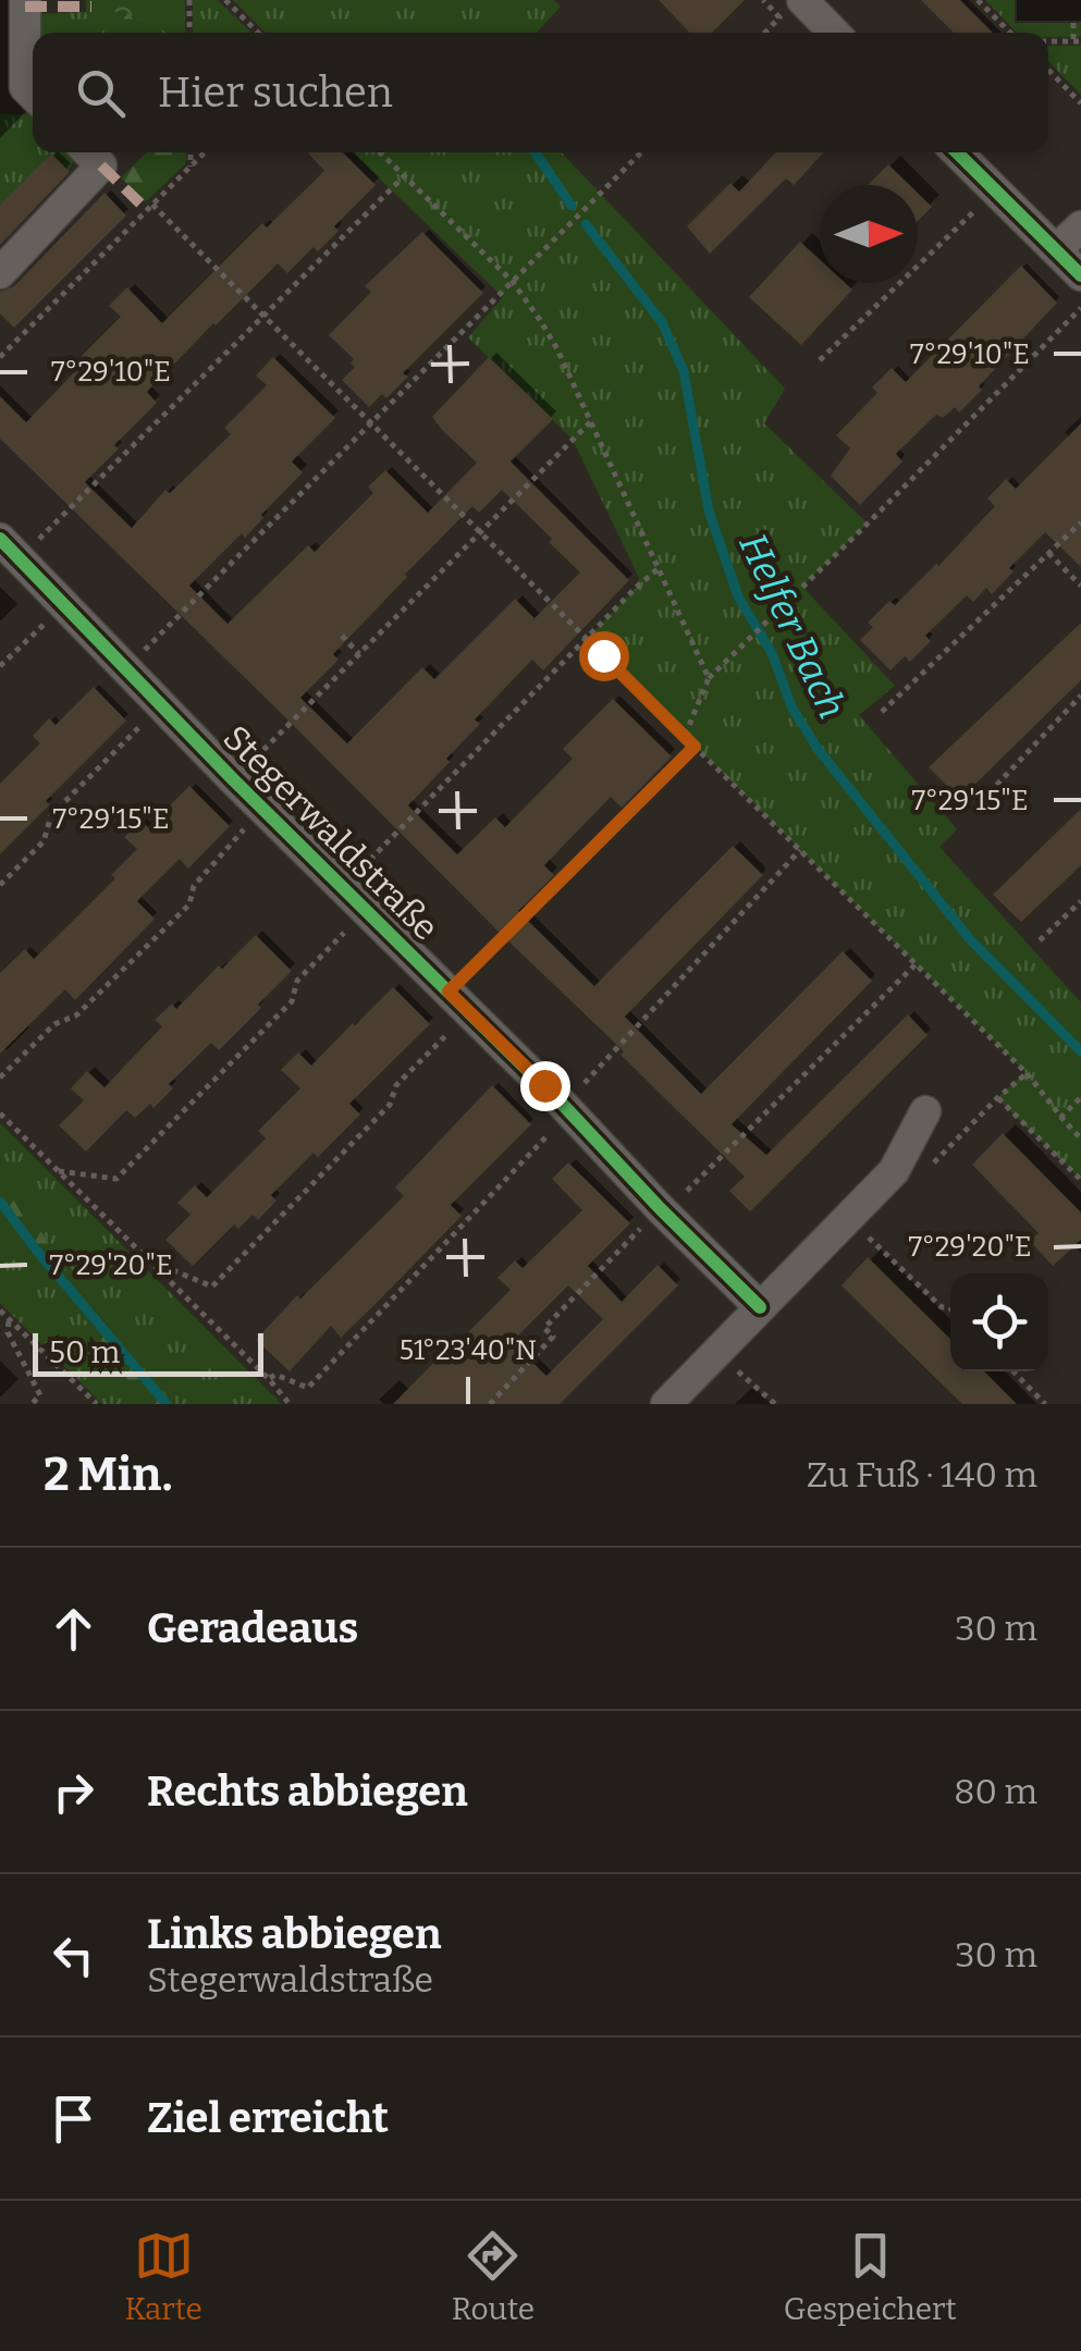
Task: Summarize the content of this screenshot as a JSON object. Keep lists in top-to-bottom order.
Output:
{
  "streets": {
    "street": ["Stegerwaldstraße"]
  },
  "water": ["Helfer Bach"],
  "scale_bar": "50 m",
  "north": "right",
  "page": {
    "search": "Hier suchen",
    "scale": "50 m",
    "heading": ["2 Min.", "Zu Fuß · 140 m"],
    "list": [
      ["Geradeaus", "30 m"],
      ["Rechts abbiegen", "80 m"],
      ["Links abbiegen", "Stegerwaldstraße", "30 m"],
      "Ziel erreicht"
    ],
    "nav": ["Karte", "Route", "Gespeichert"]
  },
  "coordinates": [
    "7°29'10\"E",
    "7°29'15\"E",
    "7°29'20\"E",
    "51°23'40\"N"
  ]
}
